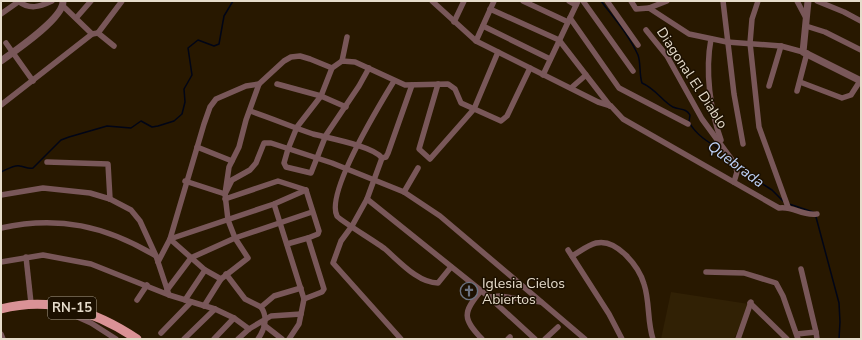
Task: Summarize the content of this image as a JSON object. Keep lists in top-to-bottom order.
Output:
{
  "streets": {
    "main road": ["RN-15"],
    "street": ["Diagonal El Diablo"]
  },
  "water": ["Quebrada"],
  "places": {
    "church": ["Iglesia Cielos Abiertos"]
  }
}
